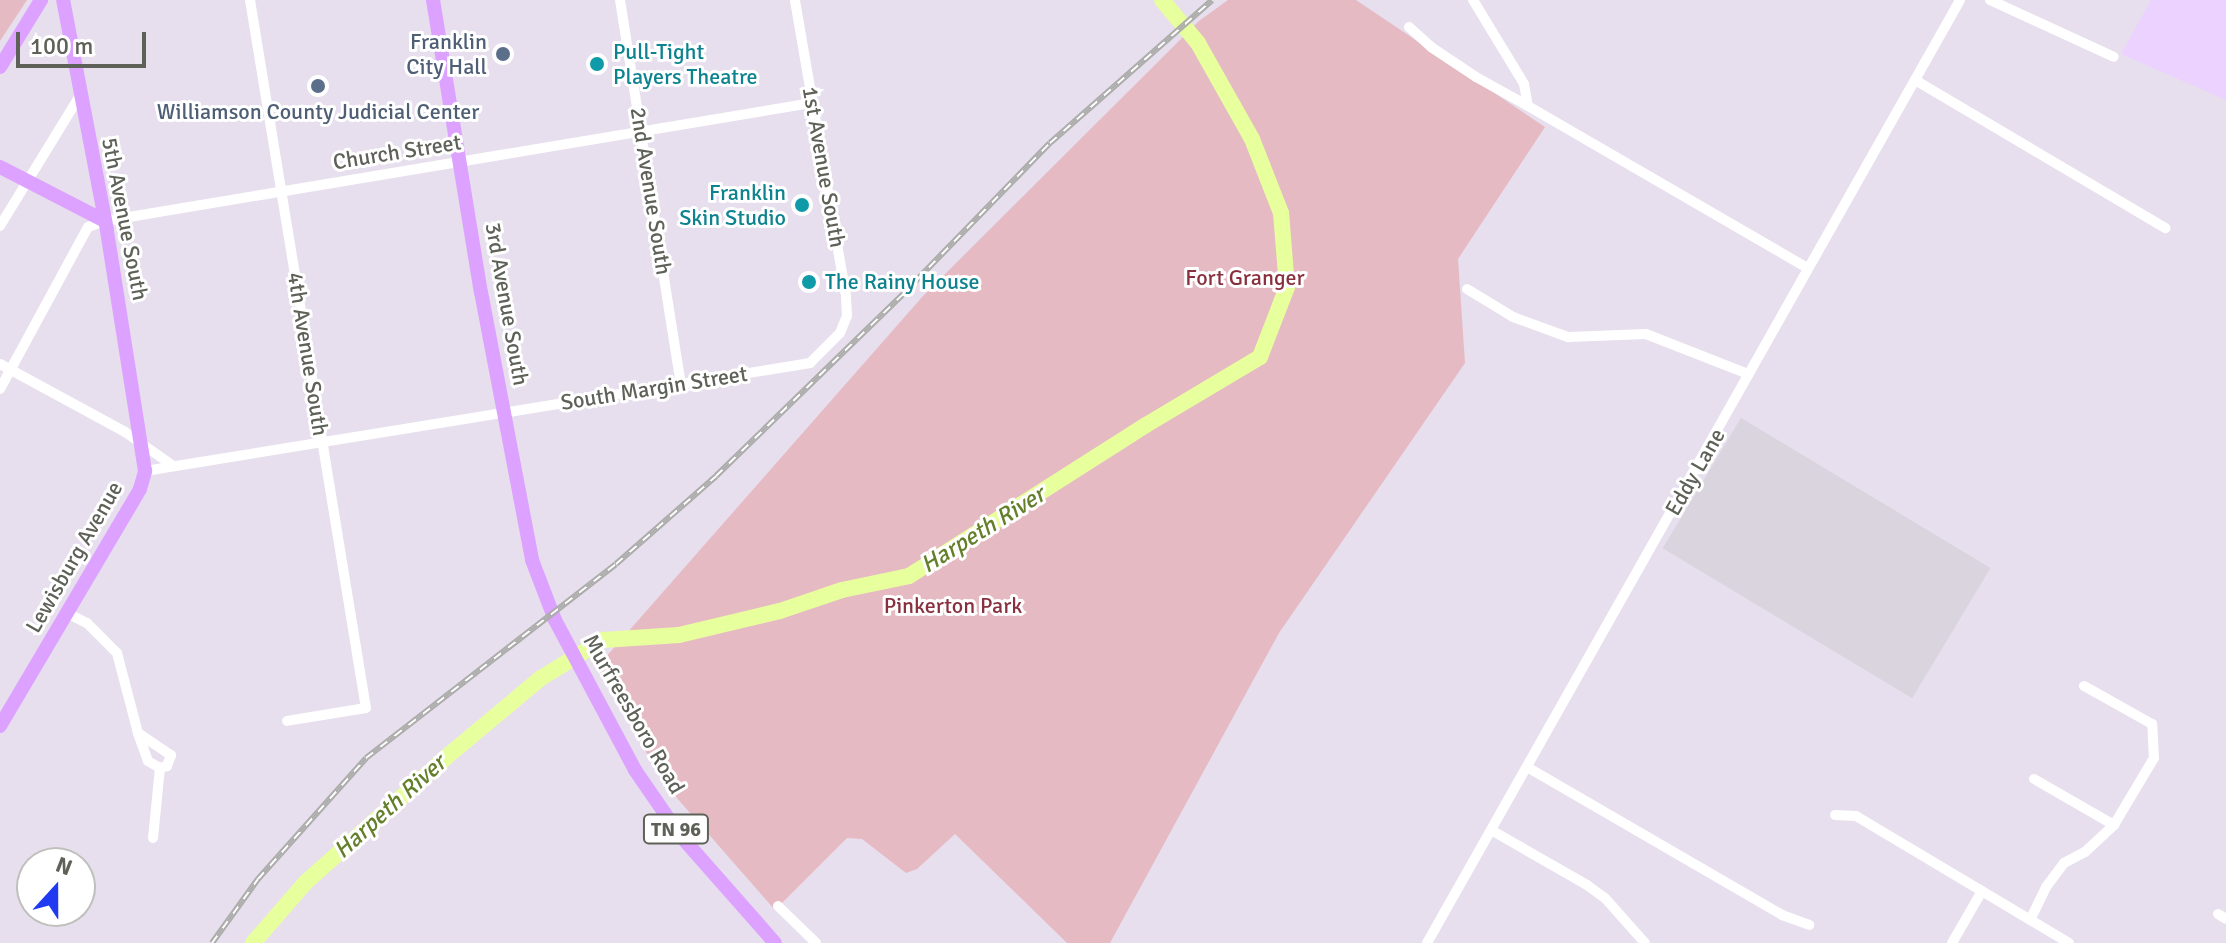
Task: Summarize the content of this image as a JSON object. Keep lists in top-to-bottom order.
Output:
{
  "streets": {
    "main road": [
      "5th Avenue South",
      "3rd Avenue South",
      "Lewisburg Avenue",
      "Murfreesboro Road",
      "TN 96"
    ],
    "street": [
      "Church Street",
      "1st Avenue South",
      "2nd Avenue South",
      "4th Avenue South",
      "South Margin Street",
      "Eddy Lane"
    ]
  },
  "crossings": [
    ["Church Street", "1st Avenue South"],
    ["Church Street", "2nd Avenue South"],
    ["Church Street", "5th Avenue South"],
    ["Church Street", "3rd Avenue South"],
    ["Church Street", "4th Avenue South"],
    ["1st Avenue South", "South Margin Street"],
    ["2nd Avenue South", "South Margin Street"],
    ["5th Avenue South", "Lewisburg Avenue"],
    ["3rd Avenue South", "South Margin Street"],
    ["3rd Avenue South", "Murfreesboro Road"],
    ["4th Avenue South", "South Margin Street"],
    ["South Margin Street", "Lewisburg Avenue"]
  ],
  "water": ["Harpeth River"],
  "parks": ["Fort Granger", "Pinkerton Park"],
  "places": [
    "Franklin City Hall",
    "Pull-Tight Players Theatre",
    "Williamson County Judicial Center",
    "Franklin Skin Studio",
    "The Rainy House"
  ],
  "scale_bar": "100 m",
  "north": "top"
}
